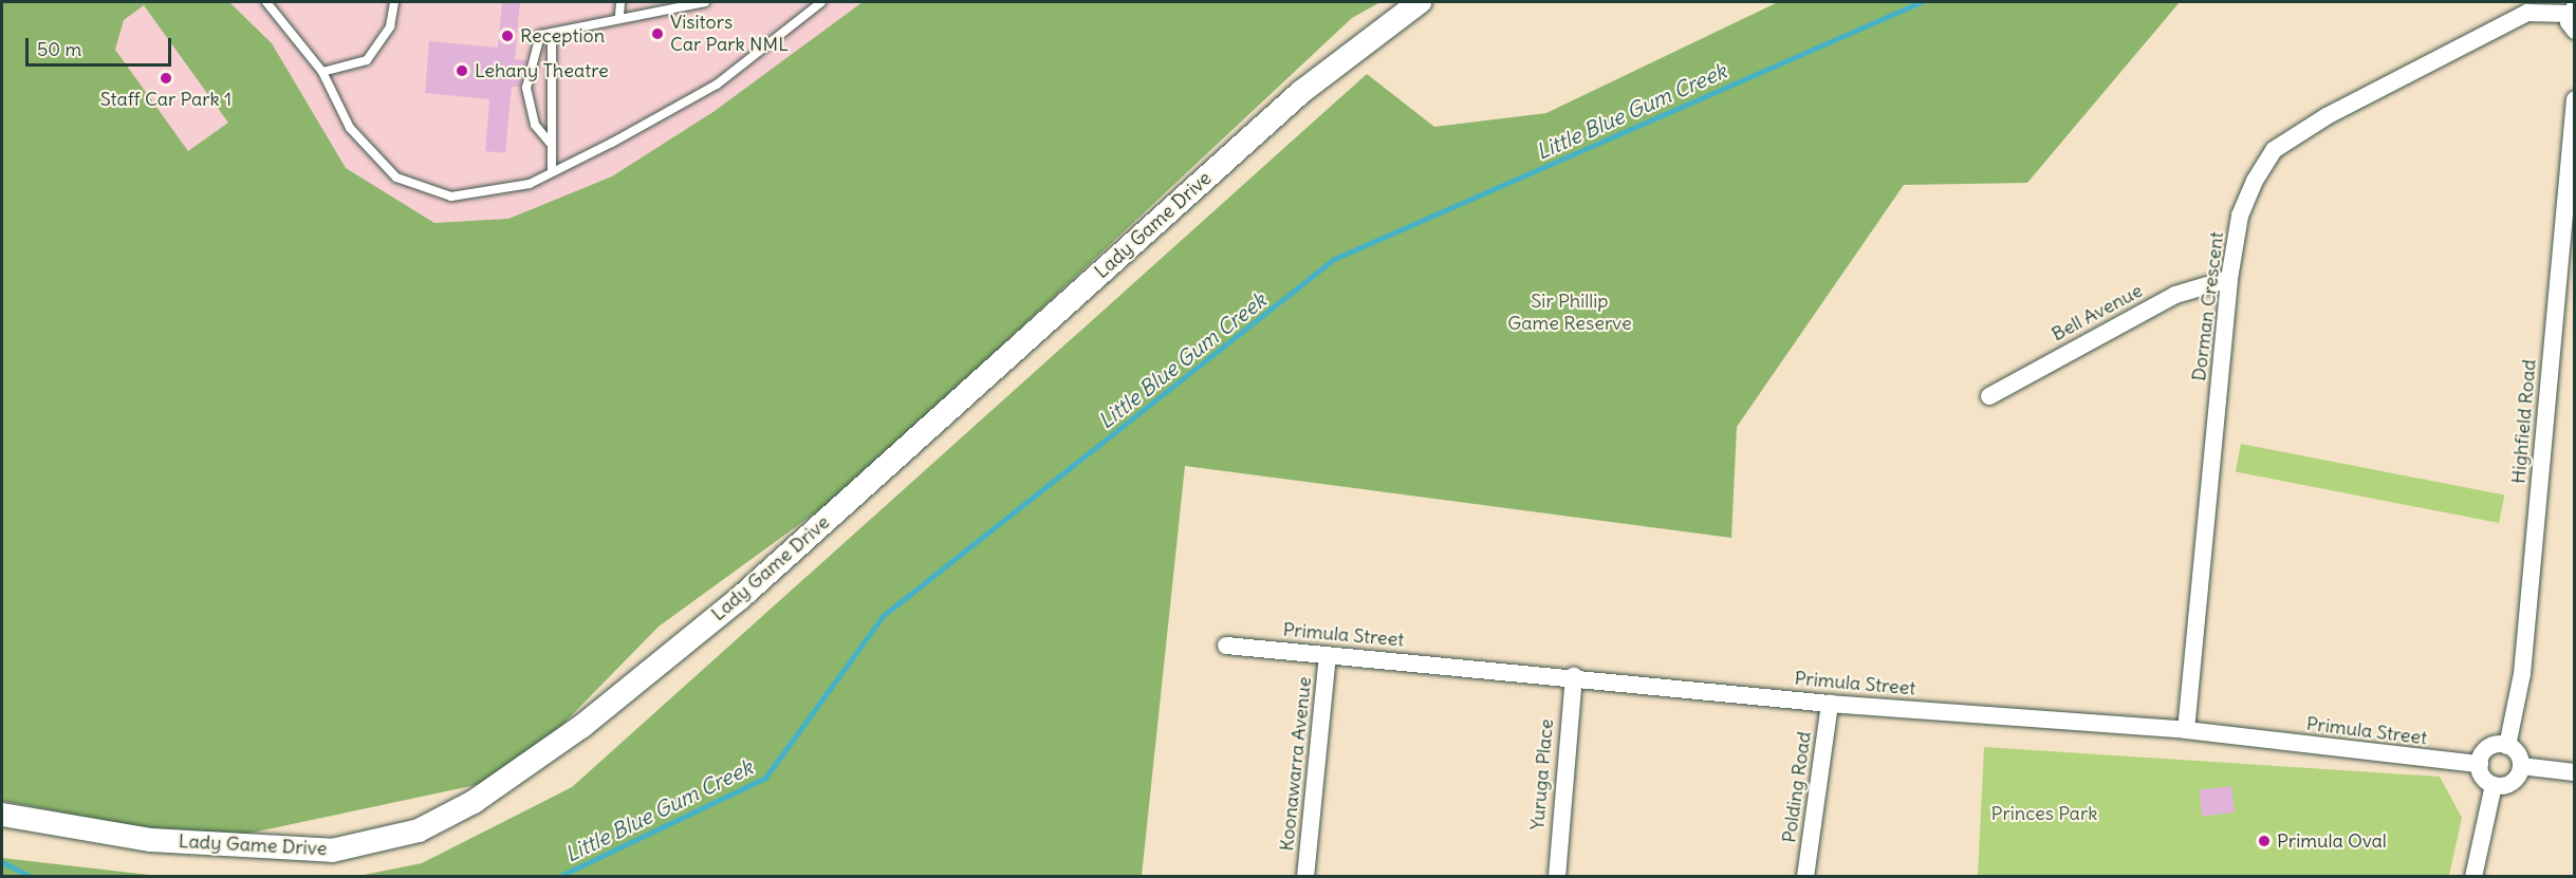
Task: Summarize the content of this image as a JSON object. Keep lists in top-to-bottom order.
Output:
{
  "streets": {
    "main road": ["Lady Game Drive"],
    "street": [
      "Dorman Crescent",
      "Bell Avenue",
      "Highfield Road",
      "Primula Street",
      "Koonawarra Avenue",
      "Yuruga Place",
      "Polding Road"
    ]
  },
  "crossings": [
    ["Dorman Crescent", "Bell Avenue"],
    ["Dorman Crescent", "Primula Street"],
    ["Highfield Road", "Primula Street"],
    ["Primula Street", "Koonawarra Avenue"],
    ["Primula Street", "Yuruga Place"],
    ["Primula Street", "Polding Road"]
  ],
  "water": ["Little Blue Gum Creek"],
  "parks": ["Sir Phillip Game Reserve", "Princes Park"],
  "places": [
    "Visitors Car Park NML",
    "Reception",
    "Lehany Theatre",
    "Staff Car Park 1",
    "Primula Oval"
  ],
  "scale_bar": "50 m"
}
